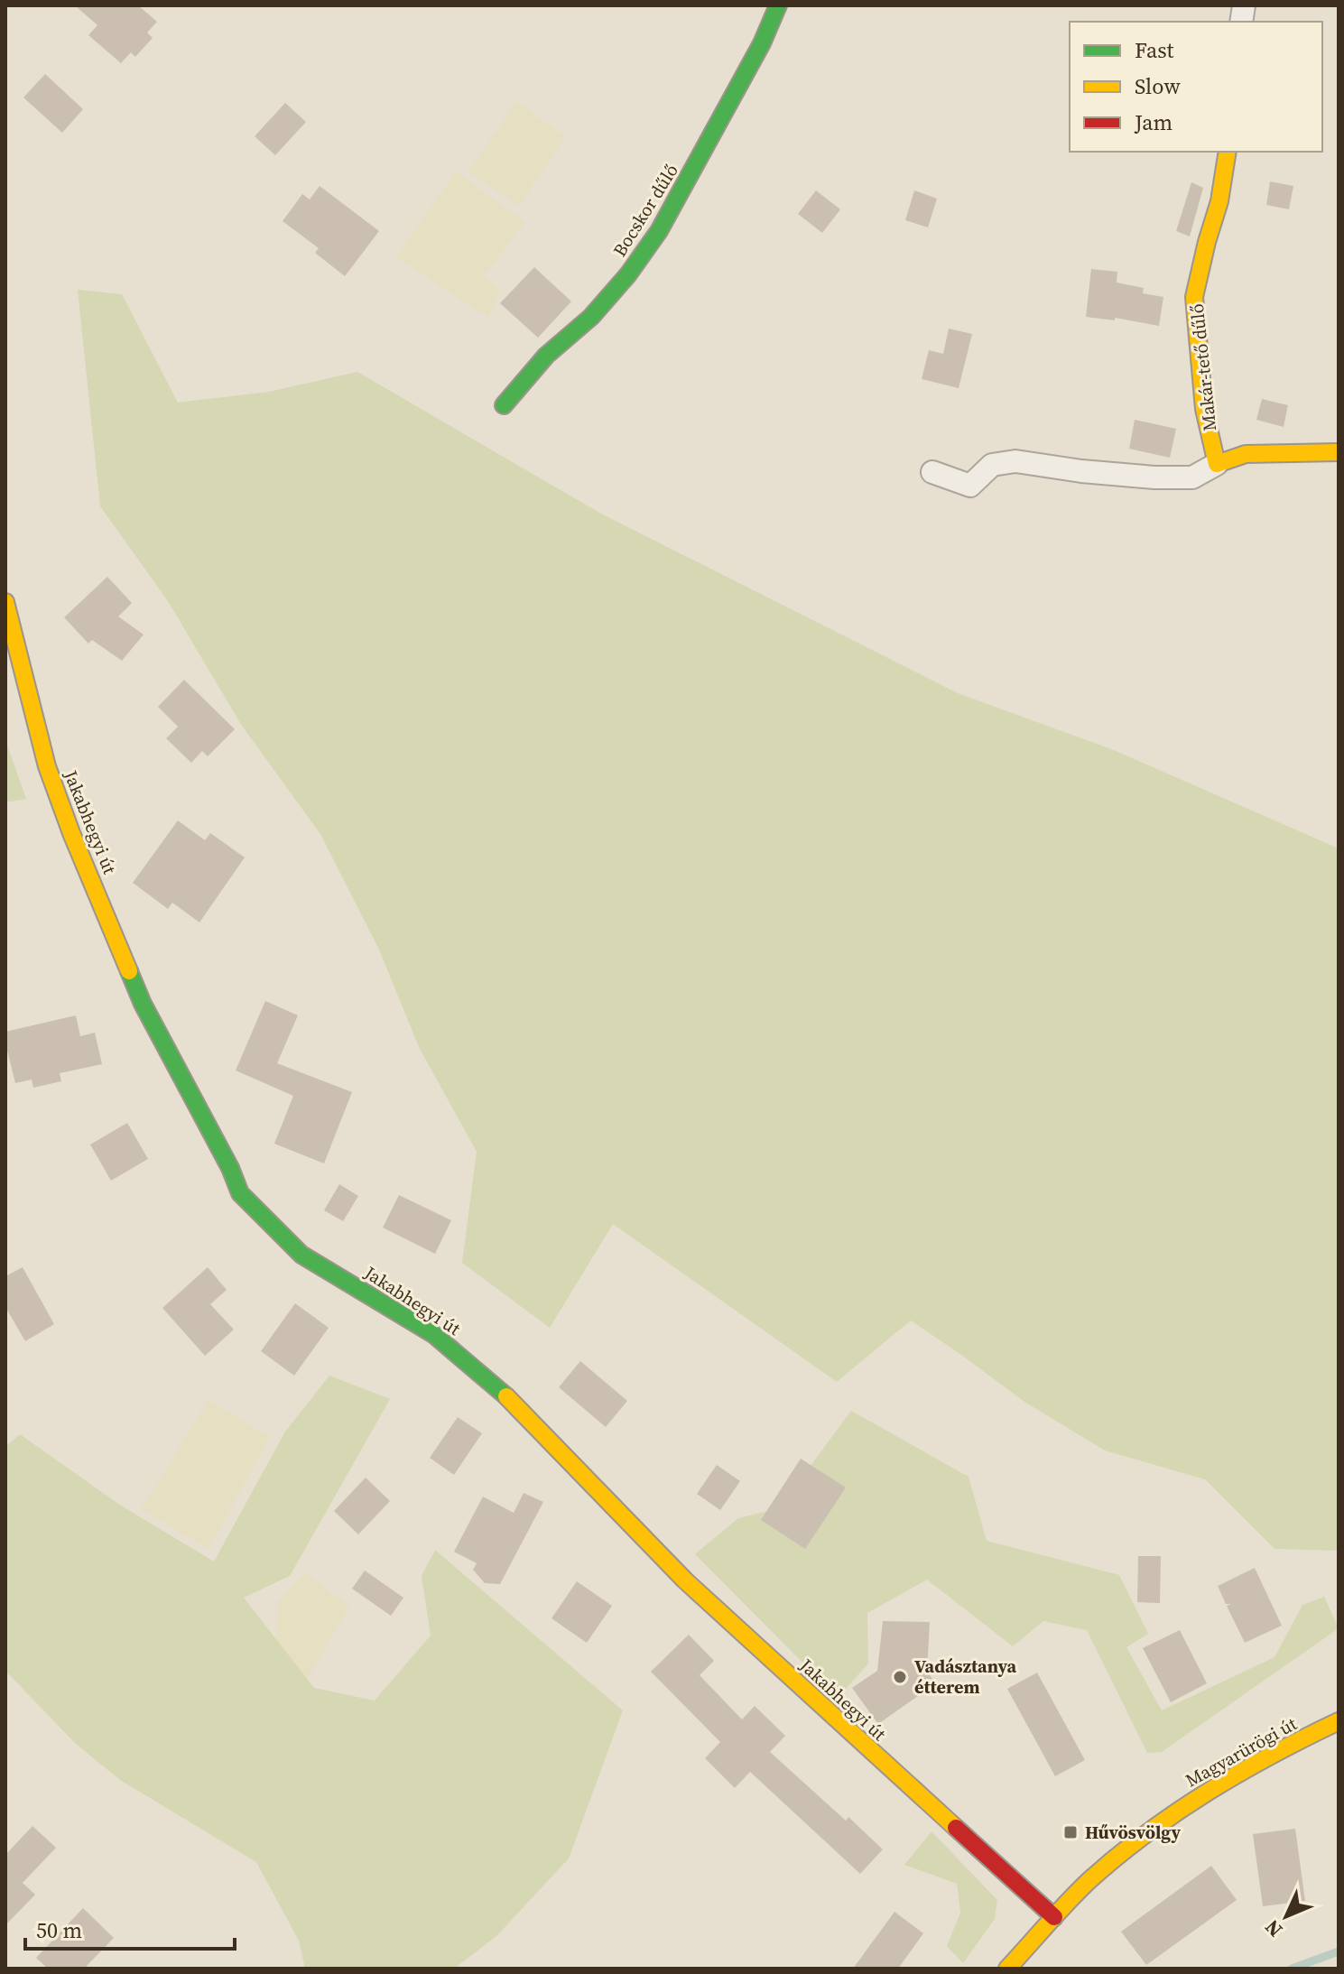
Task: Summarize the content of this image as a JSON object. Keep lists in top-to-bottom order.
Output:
{
  "streets": {
    "street": [
      "Bocskor dűlő",
      "Makár-tető dűlő",
      "Jakabhegyi út",
      "Magyarürögi út"
    ]
  },
  "crossings": [
    ["Jakabhegyi út", "Magyarürögi út"]
  ],
  "places": {
    "other": ["Vadásztanya étterem"],
    "transit": ["Hűvösvölgy"]
  },
  "legend": ["Fast", "Slow", "Jam"],
  "scale_bar": "50 m",
  "north": "bottom left"
}
